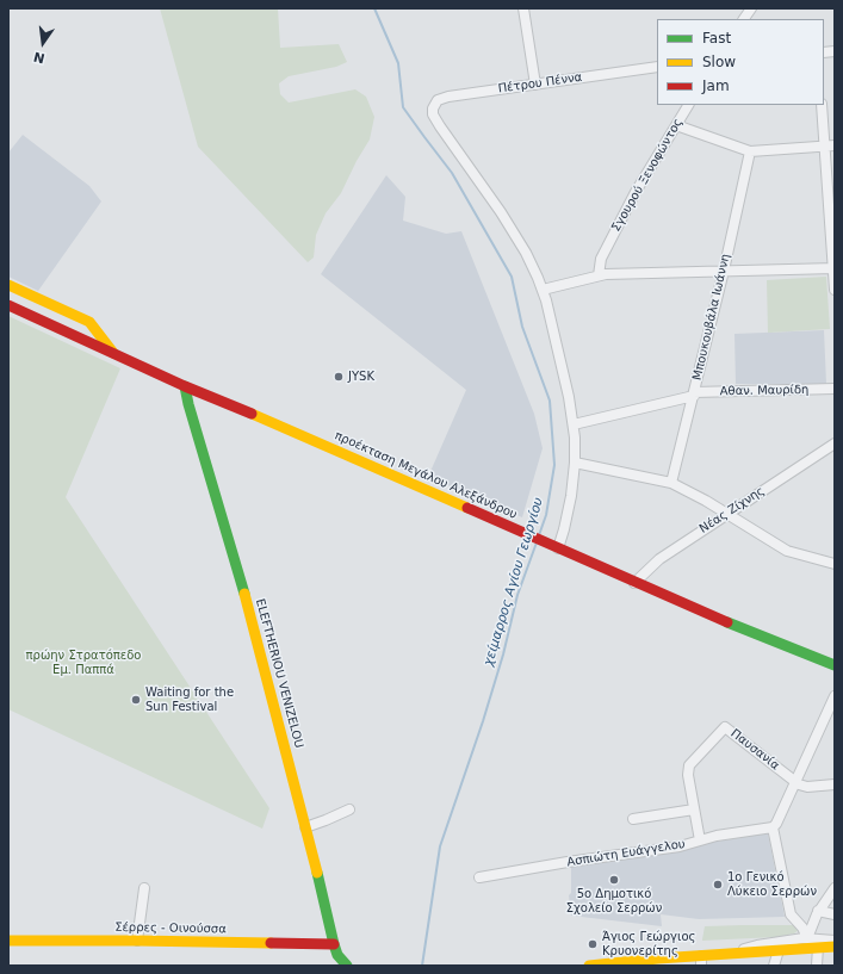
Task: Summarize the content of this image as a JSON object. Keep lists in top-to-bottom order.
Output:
{
  "streets": {
    "main road": ["προέκταση Μεγάλου Αλεξάνδρου", "ELEFTHERIOU VENIZELOU", "Σέρρες - Οινούσσα"],
    "street": [
      "Πέτρου Πέννα",
      "Σγουρού Ξενοφώντος",
      "Μπουκουβάλα Ιωάννη",
      "Αθαν. Μαυρίδη",
      "Νέας Ζίχνης",
      "Παυσανία",
      "Ασπιώτη Ευάγγελου"
    ]
  },
  "crossings": [
    ["Μπουκουβάλα Ιωάννη", "Αθαν. Μαυρίδη"],
    ["προέκταση Μεγάλου Αλεξάνδρου", "Νέας Ζίχνης"],
    ["προέκταση Μεγάλου Αλεξάνδρου", "ELEFTHERIOU VENIZELOU"],
    ["ELEFTHERIOU VENIZELOU", "Σέρρες - Οινούσσα"]
  ],
  "water": ["χείμαρρος Αγίου Γεωργίου"],
  "parks": ["πρώην Στρατόπεδο Εμ. Παππά"],
  "places": [
    "JYSK",
    "Waiting for the Sun Festival",
    "5ο Δημοτικό Σχολείο Σερρών",
    "1ο Γενικό Λύκειο Σερρών",
    "Άγιος Γεώργιος Κρυονερίτης"
  ],
  "legend": ["Fast", "Slow", "Jam"],
  "north": "bottom"
}
